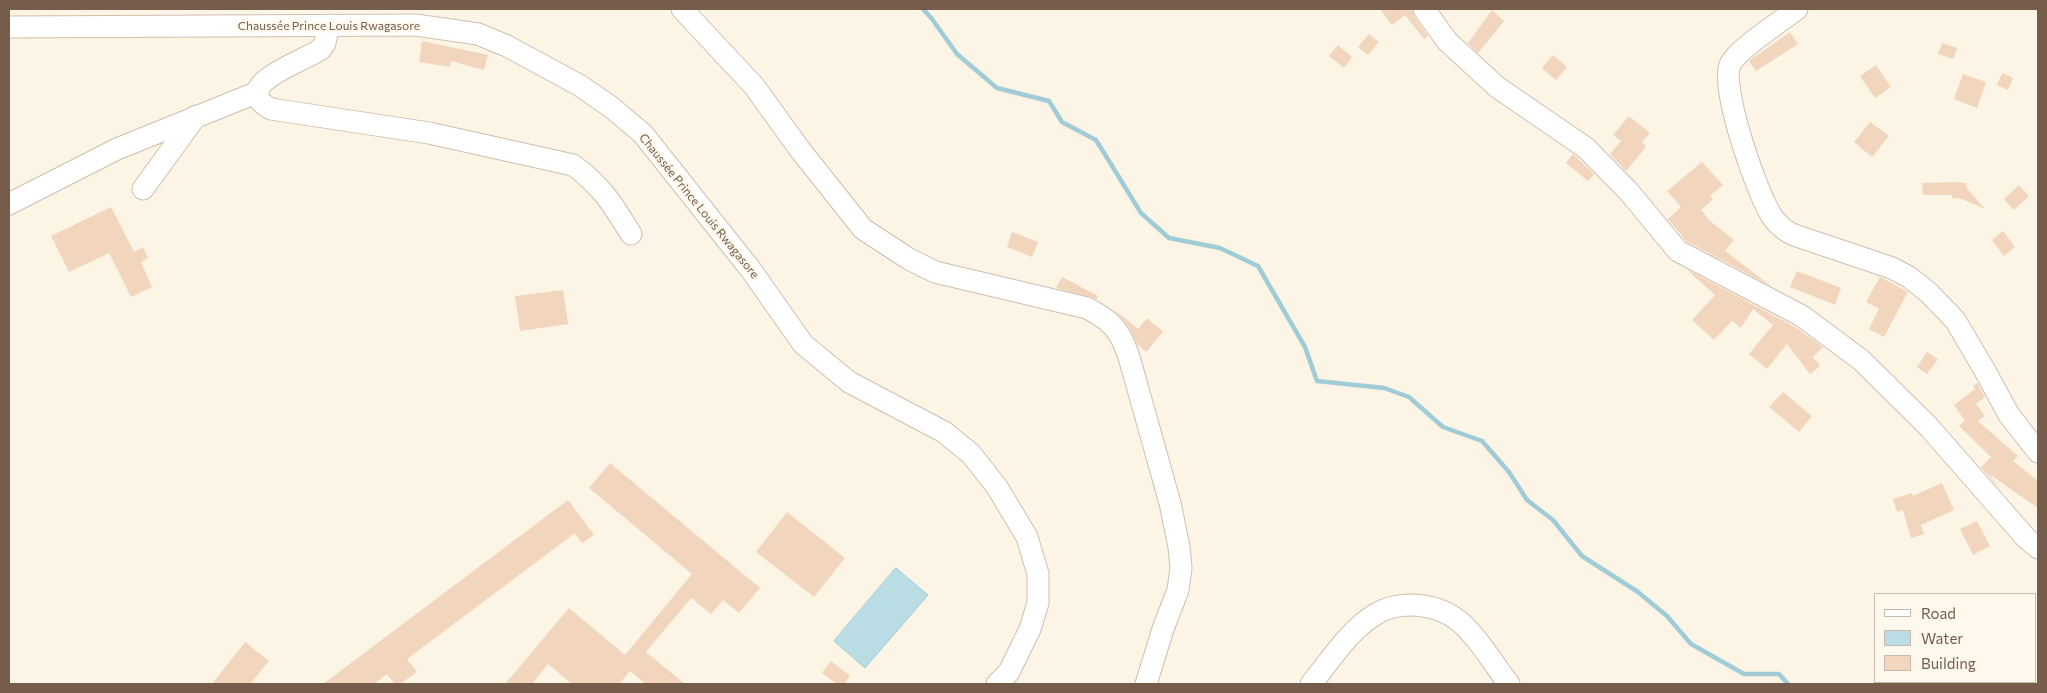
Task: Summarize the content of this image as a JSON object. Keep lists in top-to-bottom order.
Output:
{
  "streets": {
    "street": ["Chaussée Prince Louis Rwagasore"]
  },
  "legend": ["Road", "Water", "Building"]
}
